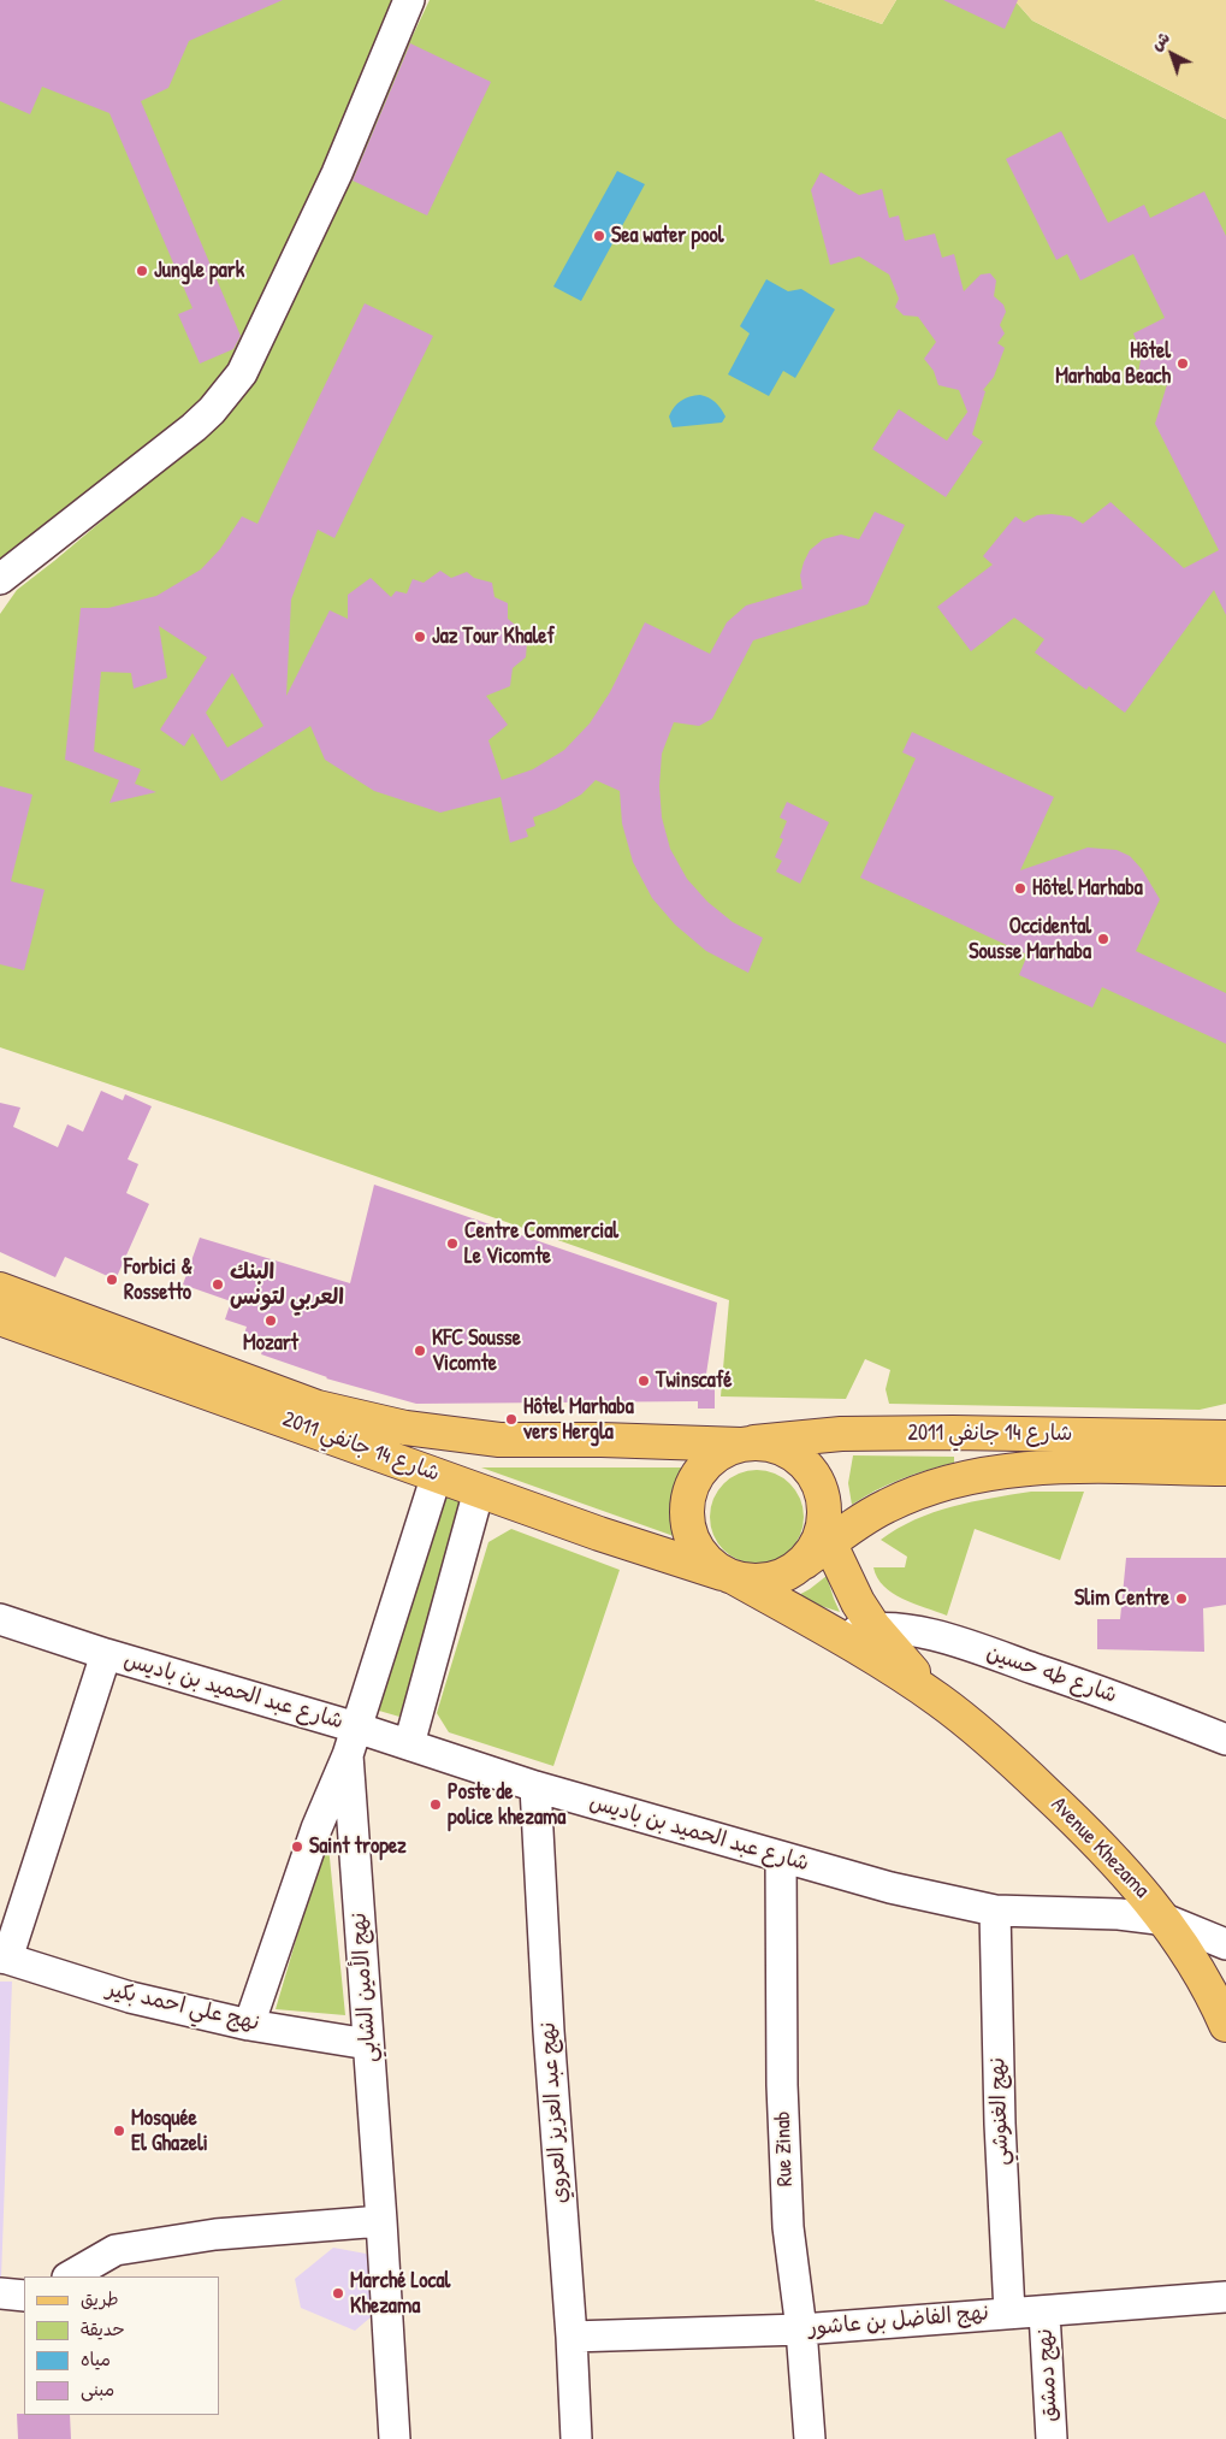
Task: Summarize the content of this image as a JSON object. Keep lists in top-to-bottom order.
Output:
{
  "streets": {
    "main road": ["شارع 14 جانفي 2011", "Avenue Khezama"],
    "street": [
      "شارع طه حسين",
      "شارع عبد الحميد بن باديس",
      "نهج الأمين الشابي",
      "نهج علي احمد بكير",
      "نهج الغنوشي",
      "نهج عبد العزيز العروي",
      "Rue Zinab",
      "نهج الفاضل بن عاشور",
      "نهج دمشق"
    ]
  },
  "crossings": [
    ["شارع 14 جانفي 2011", "Avenue Khezama"],
    ["شارع طه حسين", "Avenue Khezama"],
    ["شارع عبد الحميد بن باديس", "Avenue Khezama"],
    ["شارع عبد الحميد بن باديس", "نهج الغنوشي"],
    ["شارع عبد الحميد بن باديس", "نهج عبد العزيز العروي"],
    ["شارع عبد الحميد بن باديس", "Rue Zinab"],
    ["نهج الأمين الشابي", "نهج علي احمد بكير"],
    ["نهج الغنوشي", "نهج الفاضل بن عاشور"],
    ["نهج عبد العزيز العروي", "نهج الفاضل بن عاشور"],
    ["Rue Zinab", "نهج الفاضل بن عاشور"],
    ["نهج الفاضل بن عاشور", "نهج دمشق"]
  ],
  "places": [
    "Sea water pool",
    "Jungle park",
    "Hôtel Marhaba Beach",
    "Jaz Tour Khalef",
    "Hôtel Marhaba",
    "Occidental Sousse Marhaba",
    "Centre Commercial Le Vicomte",
    "Forbici & Rossetto",
    "البنك العربي لتونس",
    "Mozart",
    "KFC Sousse Vicomte",
    "Twinscafé",
    "Hôtel Marhaba vers Hergla",
    "Slim Centre",
    "Poste de police khezama",
    "Saint tropez",
    "Mosquée El Ghazeli",
    "Marché Local Khezama"
  ],
  "legend": [
    "طريق",
    "حديقة",
    "مياه",
    "مبنى"
  ],
  "north": "top left"
}
